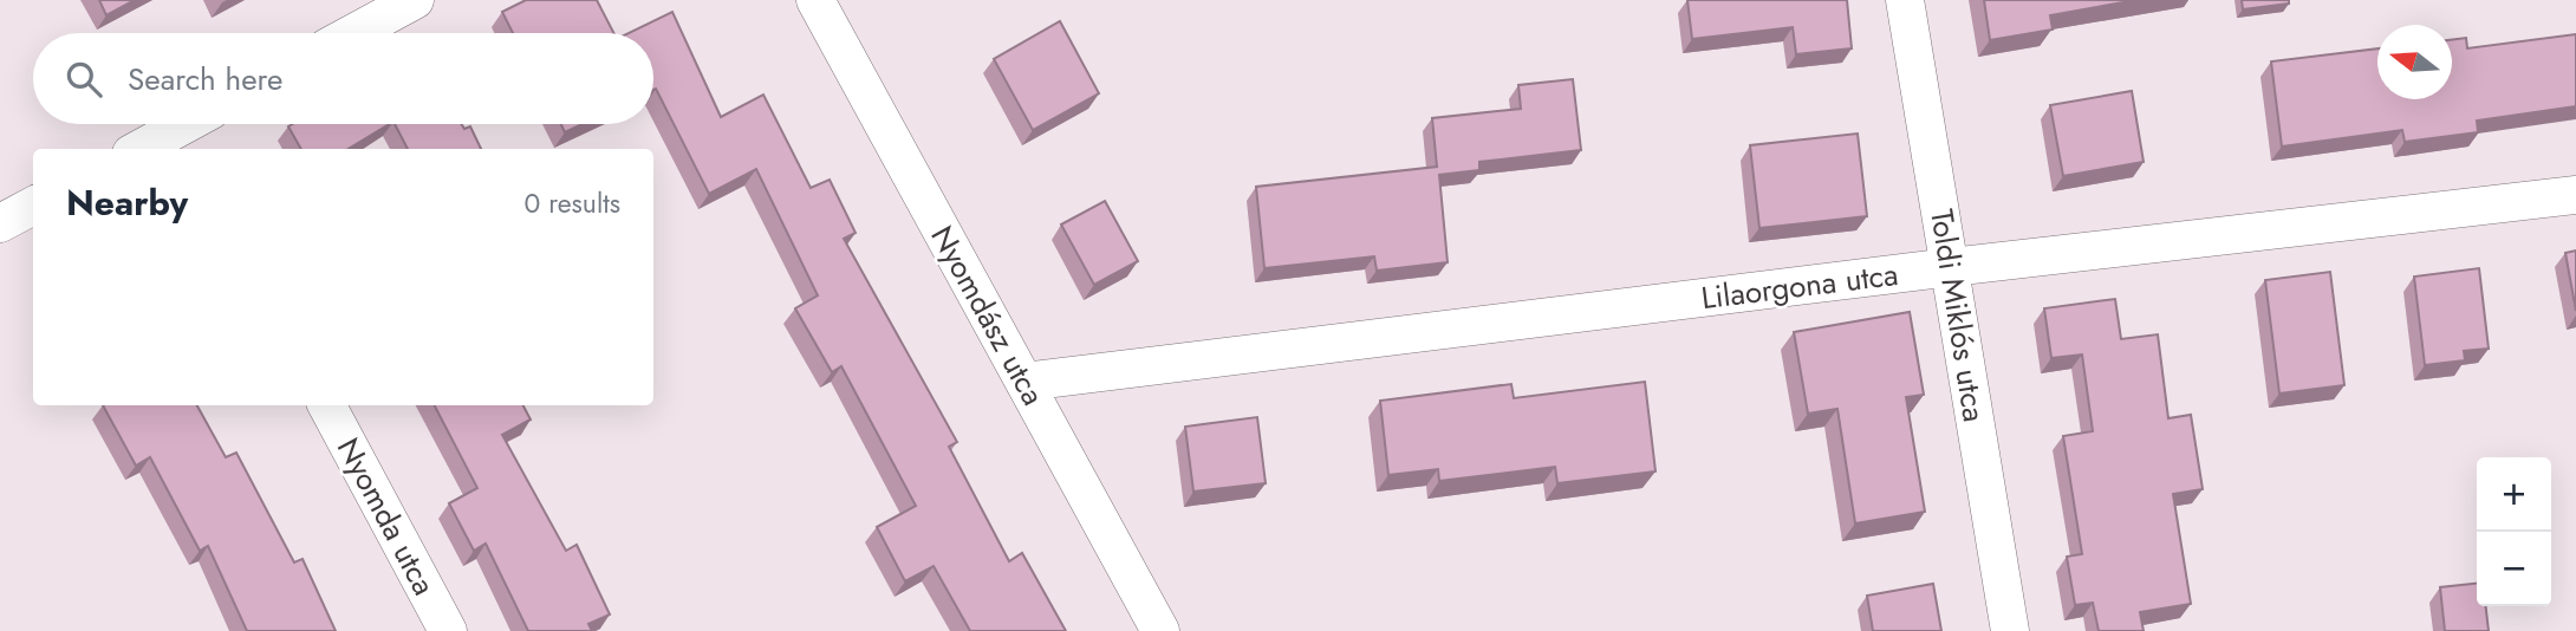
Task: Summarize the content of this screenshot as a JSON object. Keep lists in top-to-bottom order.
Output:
{
  "streets": {
    "street": [
      "Lilaorgona utca",
      "Nyomdász utca",
      "Toldi Miklós utca",
      "Nyomda utca"
    ]
  },
  "crossings": [
    ["Lilaorgona utca", "Nyomdász utca"],
    ["Lilaorgona utca", "Toldi Miklós utca"]
  ],
  "north": "left",
  "page": {
    "search": "Search here",
    "heading": ["Nearby", "0 results"],
    "map_buttons": ["+", "−"]
  }
}
